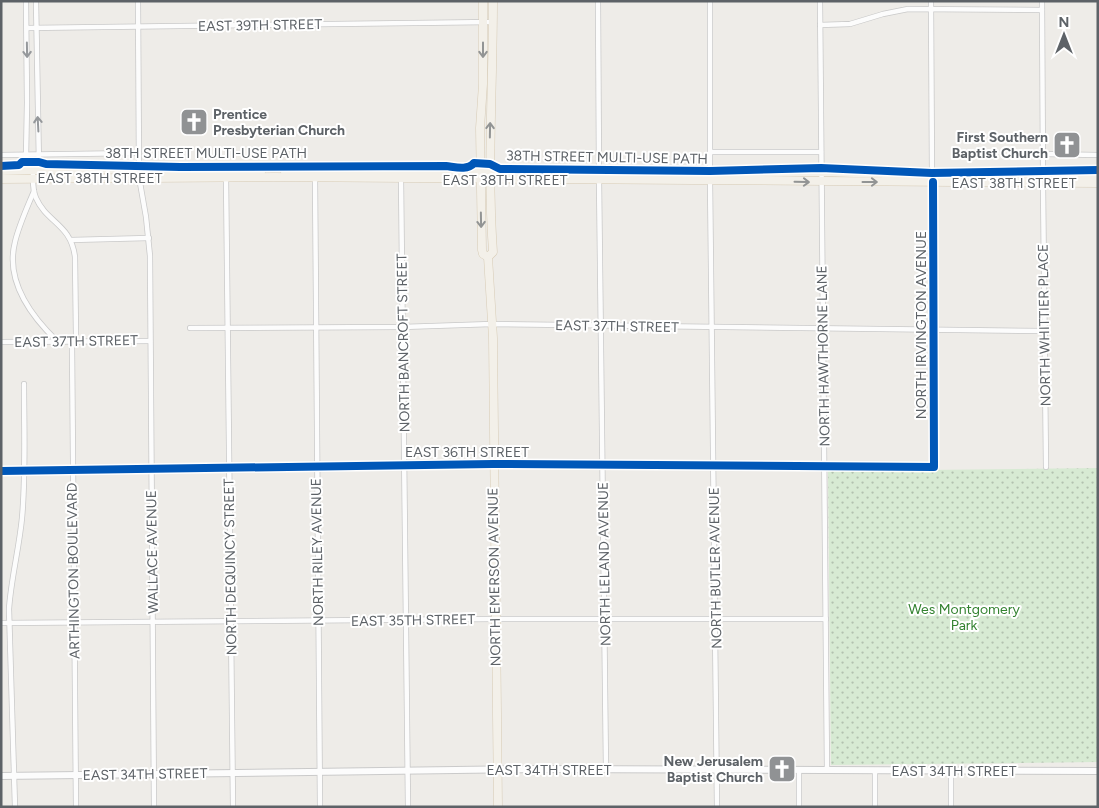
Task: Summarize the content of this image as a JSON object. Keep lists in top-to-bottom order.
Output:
{
  "streets": {
    "main road": ["EAST 38TH STREET", "NORTH EMERSON AVENUE", "EAST 34TH STREET"],
    "street": [
      "EAST 39TH STREET",
      "NORTH IRVINGTON AVENUE",
      "NORTH WHITTIER PLACE",
      "EAST 37TH STREET",
      "NORTH BANCROFT STREET",
      "NORTH HAWTHORNE LANE",
      "EAST 36TH STREET",
      "WALLACE AVENUE",
      "NORTH RILEY AVENUE",
      "NORTH LELAND AVENUE",
      "NORTH DEQUINCY STREET",
      "NORTH BUTLER AVENUE",
      "ARTHINGTON BOULEVARD",
      "EAST 35TH STREET"
    ],
    "cycle path": ["38TH STREET MULTI-USE PATH"]
  },
  "crossings": [
    ["EAST 39TH STREET", "WALLACE AVENUE"],
    ["EAST 39TH STREET", "ARTHINGTON BOULEVARD"],
    ["EAST 39TH STREET", "NORTH EMERSON AVENUE"],
    ["EAST 38TH STREET", "NORTH IRVINGTON AVENUE"],
    ["EAST 38TH STREET", "NORTH WHITTIER PLACE"],
    ["EAST 38TH STREET", "NORTH BANCROFT STREET"],
    ["EAST 38TH STREET", "NORTH HAWTHORNE LANE"],
    ["EAST 38TH STREET", "WALLACE AVENUE"],
    ["EAST 38TH STREET", "NORTH RILEY AVENUE"],
    ["EAST 38TH STREET", "NORTH LELAND AVENUE"],
    ["EAST 38TH STREET", "NORTH DEQUINCY STREET"],
    ["EAST 38TH STREET", "NORTH BUTLER AVENUE"],
    ["EAST 38TH STREET", "ARTHINGTON BOULEVARD"],
    ["EAST 38TH STREET", "NORTH EMERSON AVENUE"],
    ["NORTH IRVINGTON AVENUE", "EAST 37TH STREET"],
    ["NORTH IRVINGTON AVENUE", "EAST 36TH STREET"],
    ["NORTH WHITTIER PLACE", "EAST 37TH STREET"],
    ["EAST 37TH STREET", "NORTH BANCROFT STREET"],
    ["EAST 37TH STREET", "NORTH HAWTHORNE LANE"],
    ["EAST 37TH STREET", "WALLACE AVENUE"],
    ["EAST 37TH STREET", "NORTH RILEY AVENUE"],
    ["EAST 37TH STREET", "NORTH LELAND AVENUE"],
    ["EAST 37TH STREET", "NORTH DEQUINCY STREET"],
    ["EAST 37TH STREET", "NORTH BUTLER AVENUE"],
    ["EAST 37TH STREET", "ARTHINGTON BOULEVARD"],
    ["EAST 37TH STREET", "NORTH EMERSON AVENUE"],
    ["NORTH BANCROFT STREET", "EAST 36TH STREET"],
    ["NORTH BANCROFT STREET", "EAST 35TH STREET"],
    ["NORTH BANCROFT STREET", "EAST 34TH STREET"],
    ["NORTH HAWTHORNE LANE", "EAST 36TH STREET"],
    ["NORTH HAWTHORNE LANE", "EAST 35TH STREET"],
    ["NORTH HAWTHORNE LANE", "EAST 34TH STREET"],
    ["EAST 36TH STREET", "WALLACE AVENUE"],
    ["EAST 36TH STREET", "NORTH RILEY AVENUE"],
    ["EAST 36TH STREET", "NORTH LELAND AVENUE"],
    ["EAST 36TH STREET", "NORTH DEQUINCY STREET"],
    ["EAST 36TH STREET", "NORTH BUTLER AVENUE"],
    ["EAST 36TH STREET", "ARTHINGTON BOULEVARD"],
    ["EAST 36TH STREET", "NORTH EMERSON AVENUE"],
    ["WALLACE AVENUE", "EAST 35TH STREET"],
    ["WALLACE AVENUE", "EAST 34TH STREET"],
    ["NORTH RILEY AVENUE", "EAST 35TH STREET"],
    ["NORTH RILEY AVENUE", "EAST 34TH STREET"],
    ["NORTH LELAND AVENUE", "EAST 35TH STREET"],
    ["NORTH LELAND AVENUE", "EAST 34TH STREET"],
    ["NORTH DEQUINCY STREET", "EAST 35TH STREET"],
    ["NORTH DEQUINCY STREET", "EAST 34TH STREET"],
    ["NORTH BUTLER AVENUE", "EAST 35TH STREET"],
    ["NORTH BUTLER AVENUE", "EAST 34TH STREET"],
    ["ARTHINGTON BOULEVARD", "EAST 35TH STREET"],
    ["ARTHINGTON BOULEVARD", "EAST 34TH STREET"],
    ["NORTH EMERSON AVENUE", "EAST 35TH STREET"],
    ["NORTH EMERSON AVENUE", "EAST 34TH STREET"]
  ],
  "parks": ["Wes Montgomery Park"],
  "places": {
    "church": ["Prentice Presbyterian Church", "First Southern Baptist Church", "New Jerusalem Baptist Church"]
  },
  "north": "top"
}
